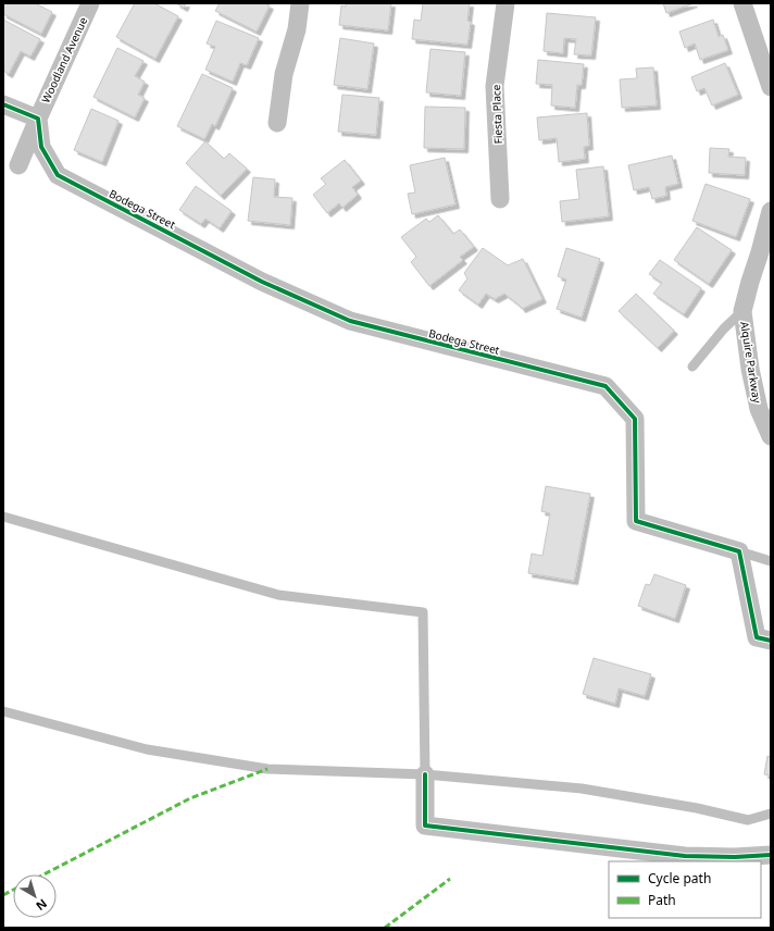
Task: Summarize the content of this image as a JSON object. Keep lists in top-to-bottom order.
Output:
{
  "streets": {
    "street": [
      "Woodland Avenue",
      "Fiesta Place",
      "Bodega Street",
      "Alquire Parkway"
    ]
  },
  "crossings": [
    ["Woodland Avenue", "Bodega Street"]
  ],
  "legend": ["Cycle path", "Path"],
  "north": "bottom right"
}
